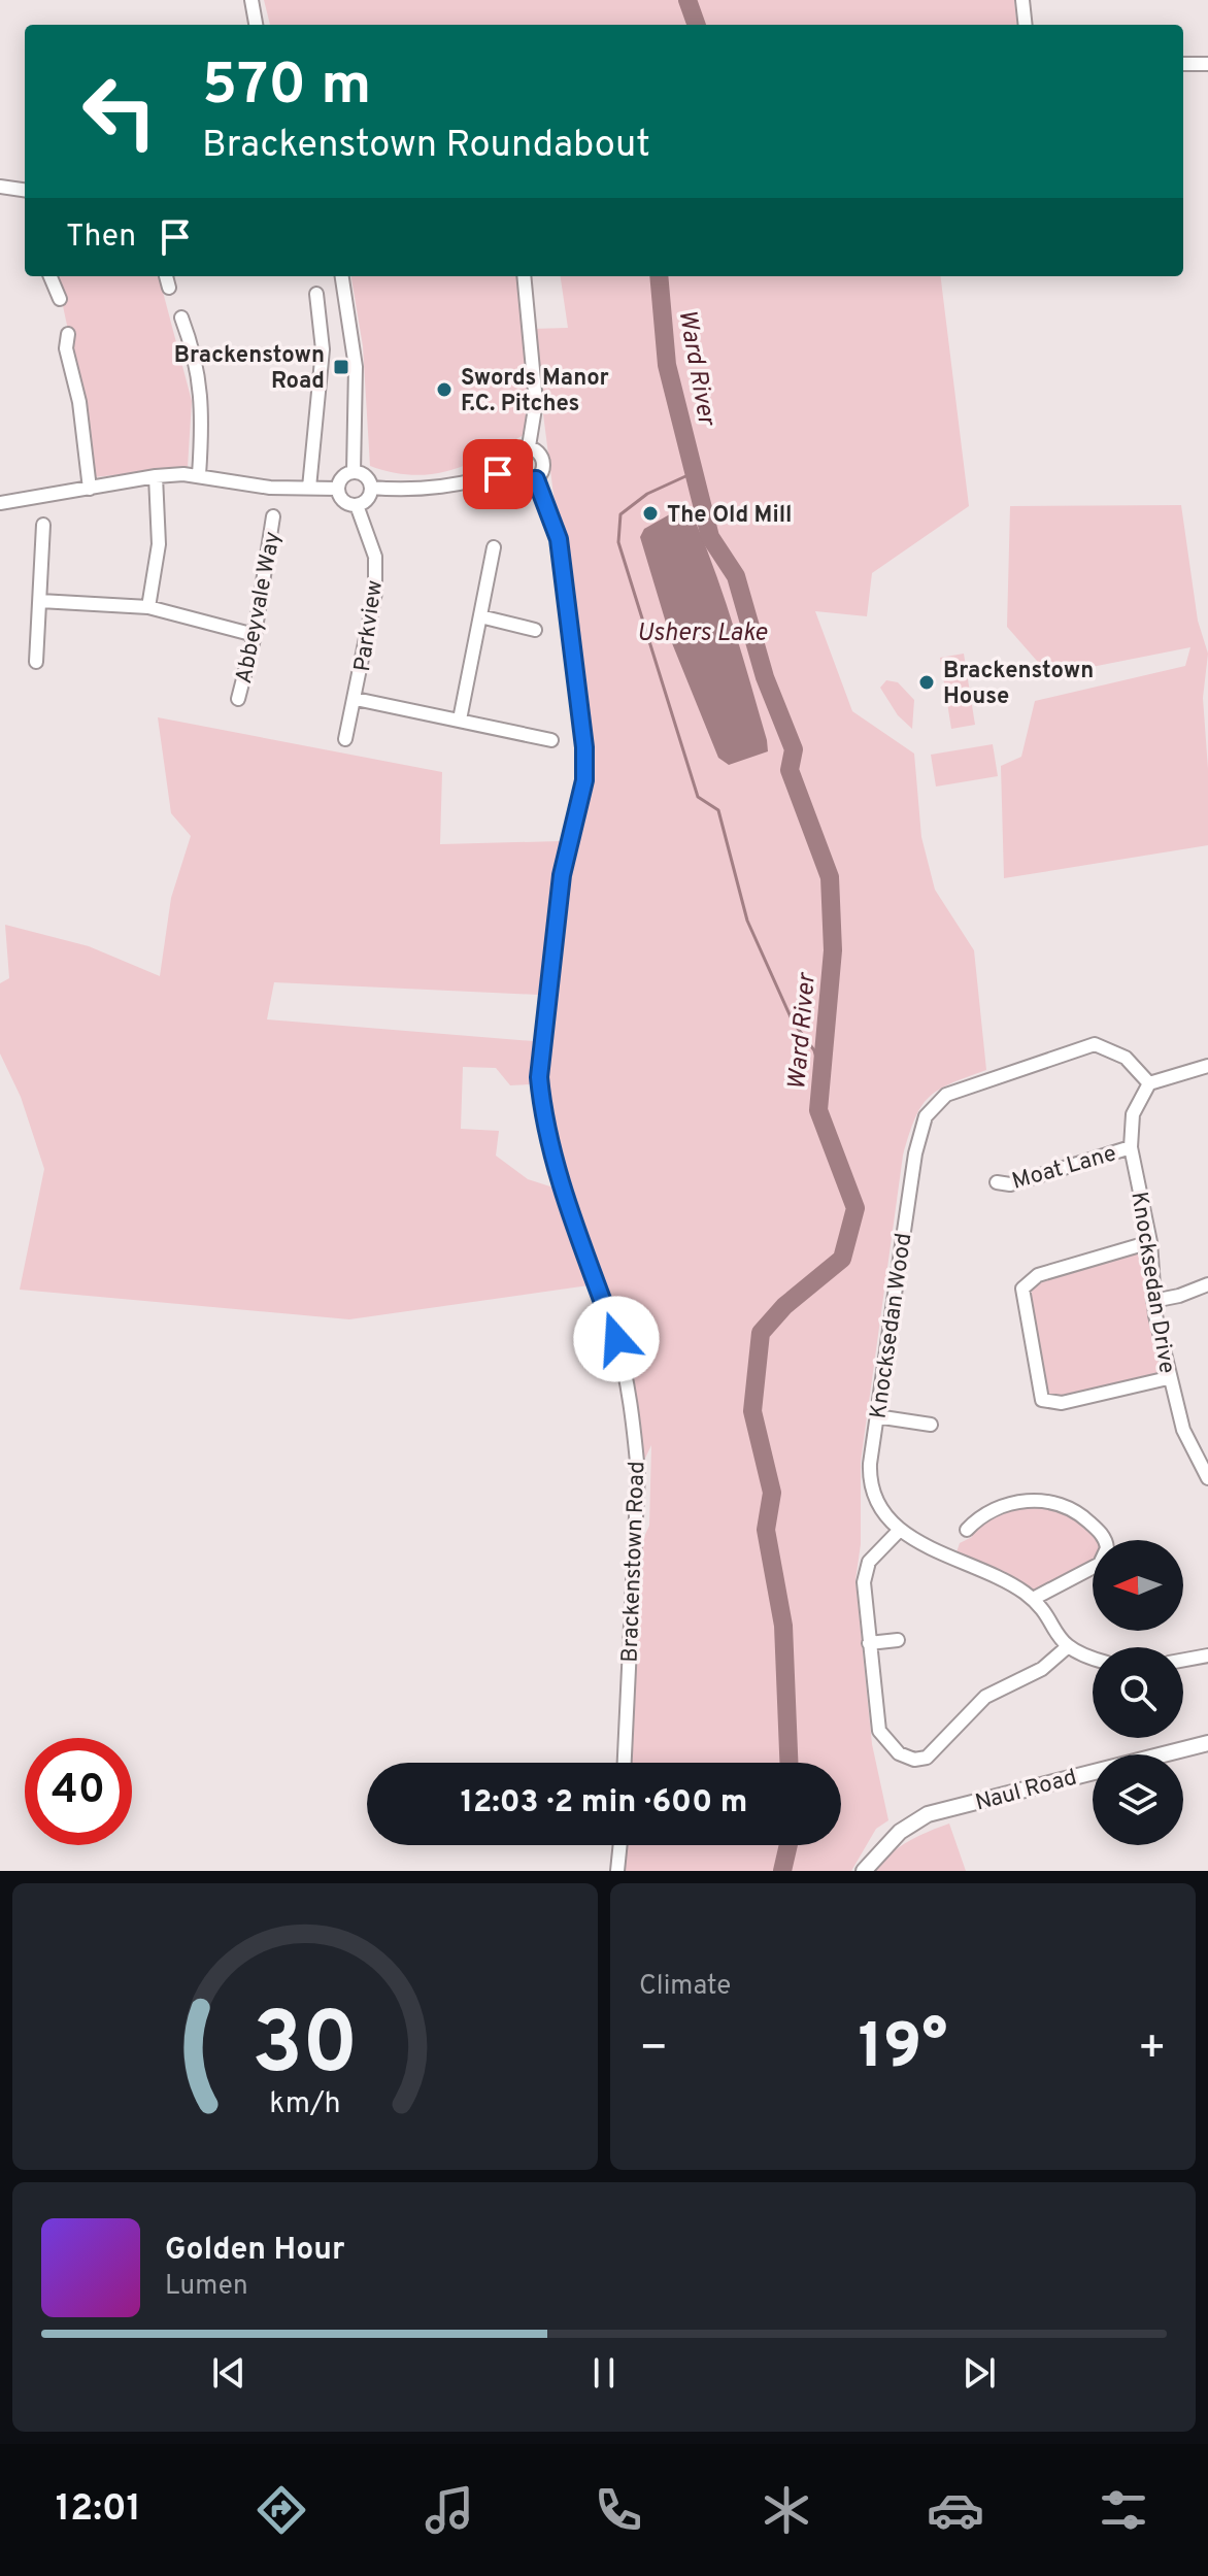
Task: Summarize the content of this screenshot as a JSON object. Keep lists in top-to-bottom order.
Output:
{
  "streets": {
    "main road": ["Naul Road"],
    "street": [
      "Abbeyvale Way",
      "Parkview",
      "Moat Lane",
      "Knocksedan Drive",
      "Knocksedan Wood",
      "Brackenstown Road"
    ]
  },
  "crossings": [
    ["Moat Lane", "Knocksedan Drive"],
    ["Knocksedan Drive", "Knocksedan Wood"]
  ],
  "water": ["Ward River", "Ushers Lake"],
  "places": {
    "transit": ["Brackenstown Road"],
    "other": ["Swords Manor F.C. Pitches", "The Old Mill", "Brackenstown House"]
  },
  "north": "left",
  "page": {
    "turn": ["570 m", "Brackenstown Roundabout"],
    "then": "Then",
    "limit": "40",
    "trip": "12:03 · 2 min · 600 m",
    "tile": "Climate",
    "heat": ["−", "19°", "+"],
    "song": ["Golden Hour", "Lumen"],
    "tabs": "12:01",
    "gauge": ["30", "km/h"]
  }
}
